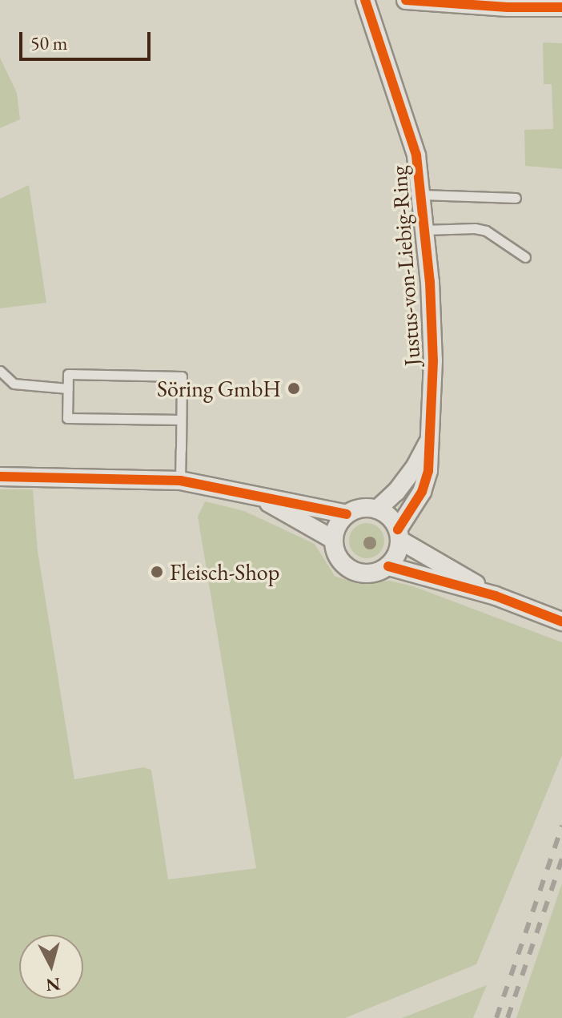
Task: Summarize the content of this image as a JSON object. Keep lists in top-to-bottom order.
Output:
{
  "streets": {
    "street": ["Justus-von-Liebig-Ring"]
  },
  "places": ["Söring GmbH", "Fleisch-Shop"],
  "scale_bar": "50 m",
  "north": "bottom"
}
